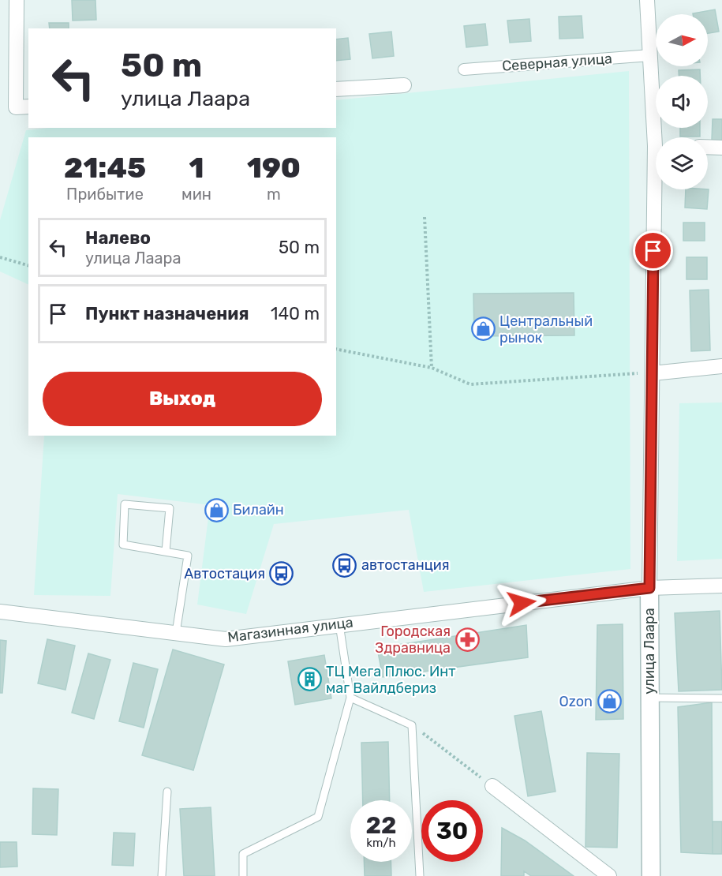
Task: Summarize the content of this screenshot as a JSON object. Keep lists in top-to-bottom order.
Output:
{
  "streets": {
    "street": ["Северная улица", "Магазинная улица", "улица Лаара"]
  },
  "crossings": [
    ["Северная улица", "улица Лаара"],
    ["Магазинная улица", "улица Лаара"]
  ],
  "places": {
    "shop": ["Центральный рынок", "Билайн", "Ozon"],
    "bus stop": ["автостанция", "Автостация"],
    "pharmacy": ["Городская Здравница"],
    "building": ["ТЦ Мега Плюс. Инт маг Вайлдбериз"]
  },
  "north": "right",
  "page": {
    "turn": ["50 m", "улица Лаара"],
    "eta": [
      "21:45",
      "Прибытие",
      "1",
      "мин",
      "190",
      "m"
    ],
    "list": [
      {
        "name": "Налево",
        "note": "улица Лаара",
        "value": "50 m"
      },
      {
        "name": "Пункт назначения",
        "value": "140 m"
      }
    ],
    "buttons": "Выход",
    "speed": "22 km/h",
    "limit": "30"
  }
}
